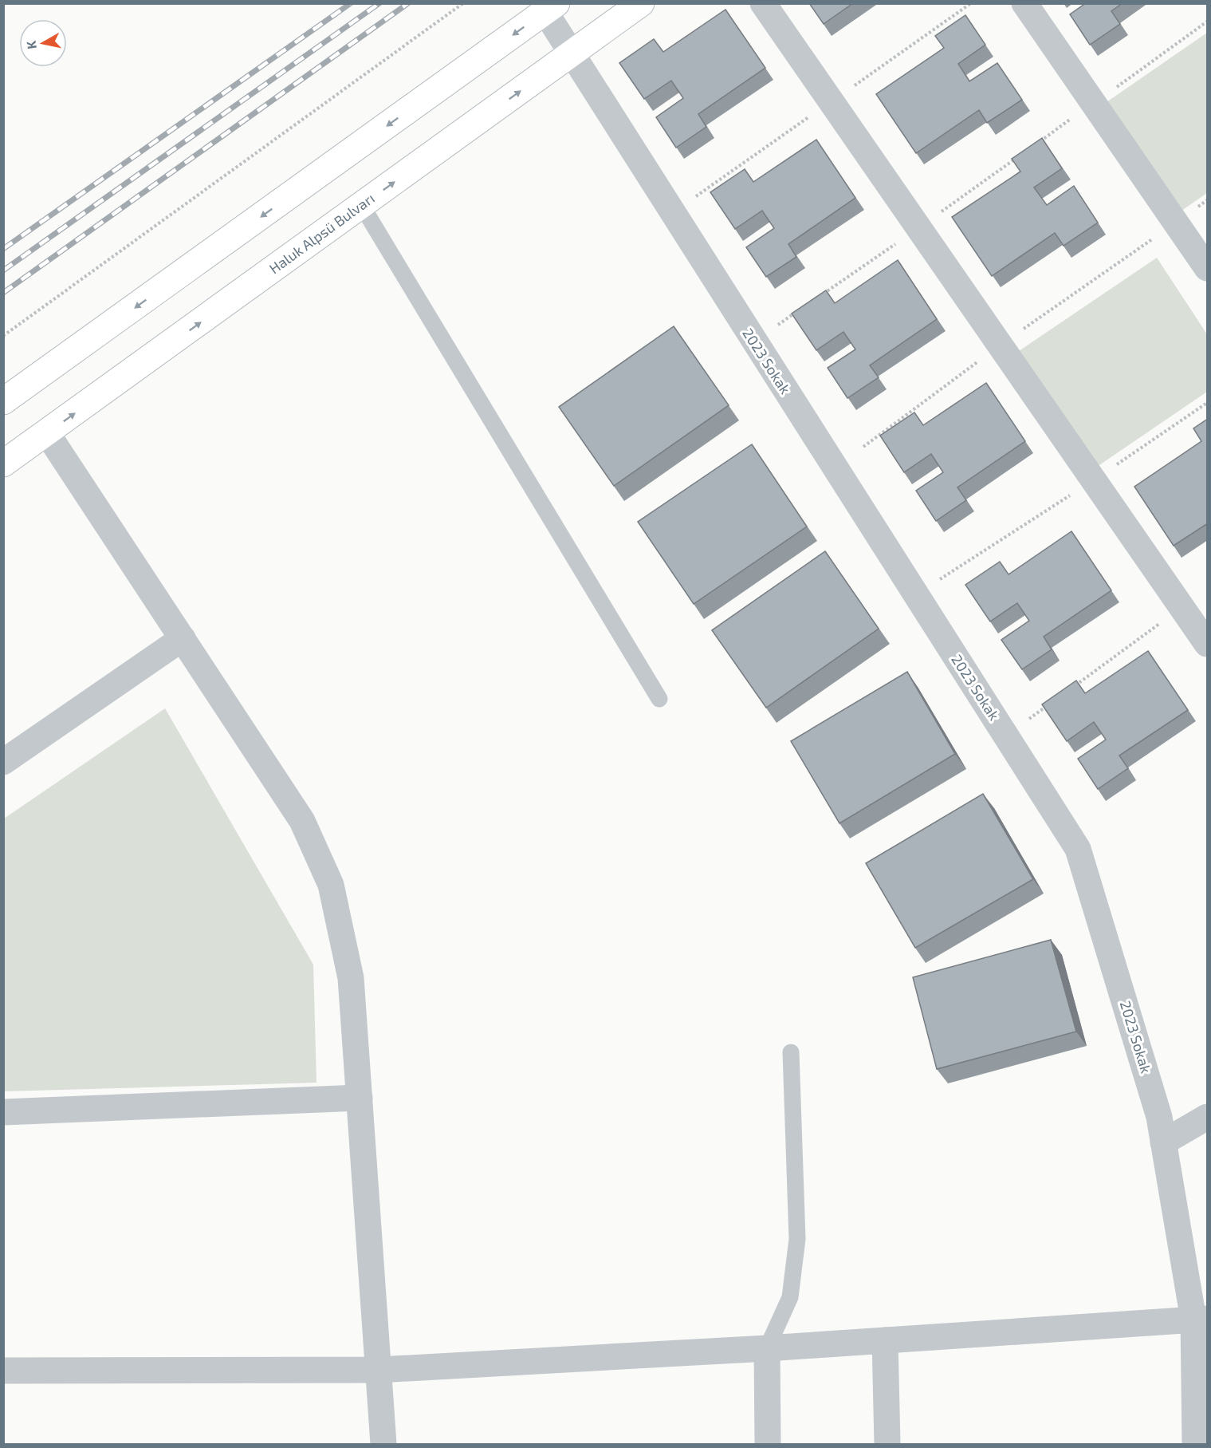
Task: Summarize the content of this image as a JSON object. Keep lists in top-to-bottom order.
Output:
{
  "streets": {
    "main road": ["Haluk Alpsü Bulvarı"],
    "street": ["2023 Sokak"]
  },
  "crossings": [
    ["Haluk Alpsü Bulvarı", "2023 Sokak"]
  ],
  "north": "left"
}
